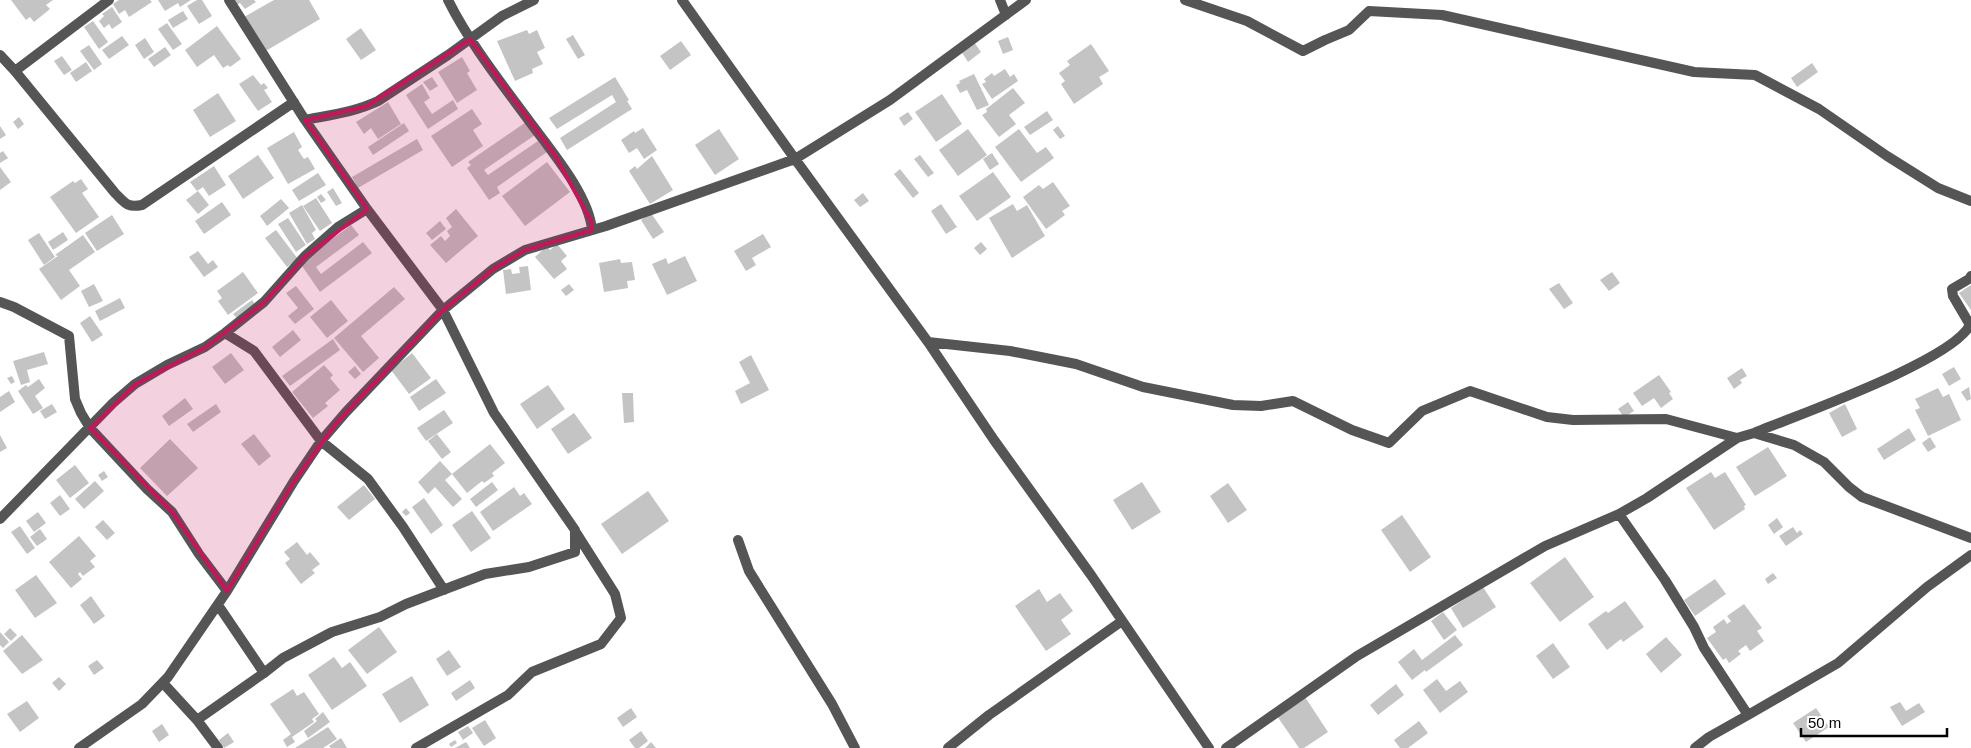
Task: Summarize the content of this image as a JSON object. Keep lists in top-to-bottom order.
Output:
{
  "scale_bar": "50 m"
}
